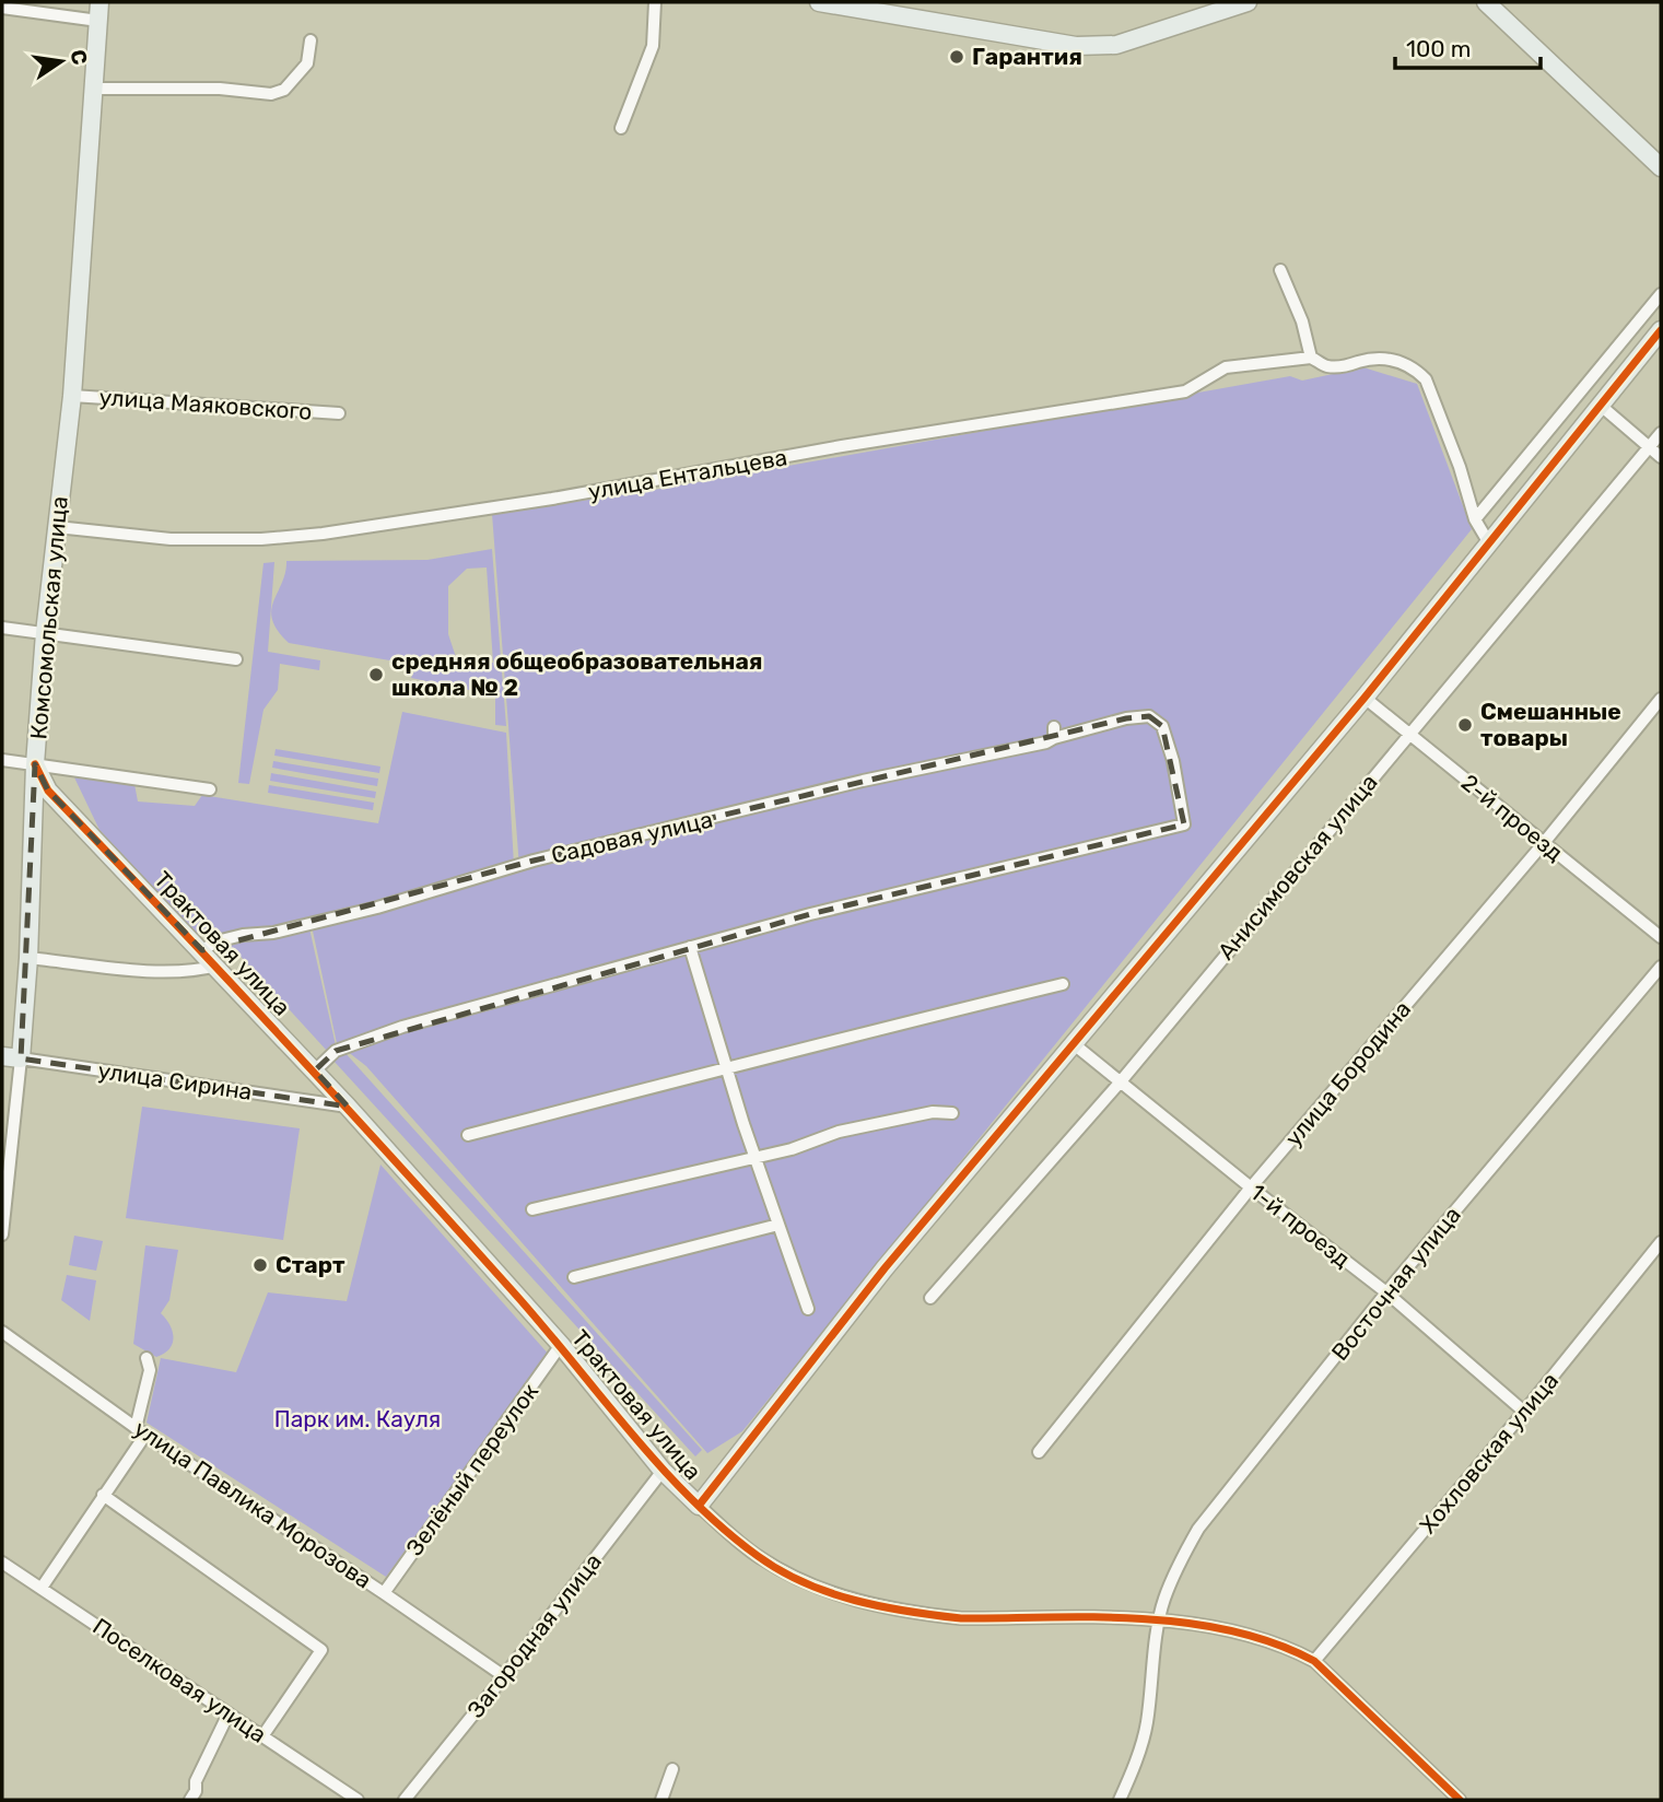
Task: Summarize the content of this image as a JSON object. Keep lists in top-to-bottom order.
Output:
{
  "streets": {
    "street": [
      "улица Маяковского",
      "улица Ентальцева",
      "Комсомольская улица",
      "2-й проезд",
      "Садовая улица",
      "Анисимовская улица",
      "Трактовая улица",
      "улица Бородина",
      "улица Сирина",
      "1-й проезд",
      "Восточная улица",
      "Хохловская улица",
      "Зелёный переулок",
      "улица Павлика Морозова",
      "Загородная улица",
      "Поселковая улица"
    ]
  },
  "crossings": [
    ["улица Маяковского", "Комсомольская улица"],
    ["улица Ентальцева", "Комсомольская улица"],
    ["Комсомольская улица", "Трактовая улица"],
    ["Комсомольская улица", "улица Сирина"],
    ["2-й проезд", "Анисимовская улица"],
    ["2-й проезд", "улица Бородина"],
    ["Садовая улица", "Трактовая улица"],
    ["Анисимовская улица", "1-й проезд"],
    ["Трактовая улица", "улица Сирина"],
    ["Трактовая улица", "Восточная улица"],
    ["Трактовая улица", "Хохловская улица"],
    ["Трактовая улица", "Зелёный переулок"],
    ["Трактовая улица", "Загородная улица"],
    ["улица Бородина", "1-й проезд"],
    ["1-й проезд", "Восточная улица"],
    ["1-й проезд", "Хохловская улица"],
    ["Зелёный переулок", "улица Павлика Морозова"],
    ["улица Павлика Морозова", "Загородная улица"]
  ],
  "parks": ["Парк им. Кауля"],
  "places": [
    "Гарантия",
    "средняя общеобразовательная школа № 2",
    "Смешанные товары",
    "Старт"
  ],
  "scale_bar": "100 m",
  "north": "right"
}
